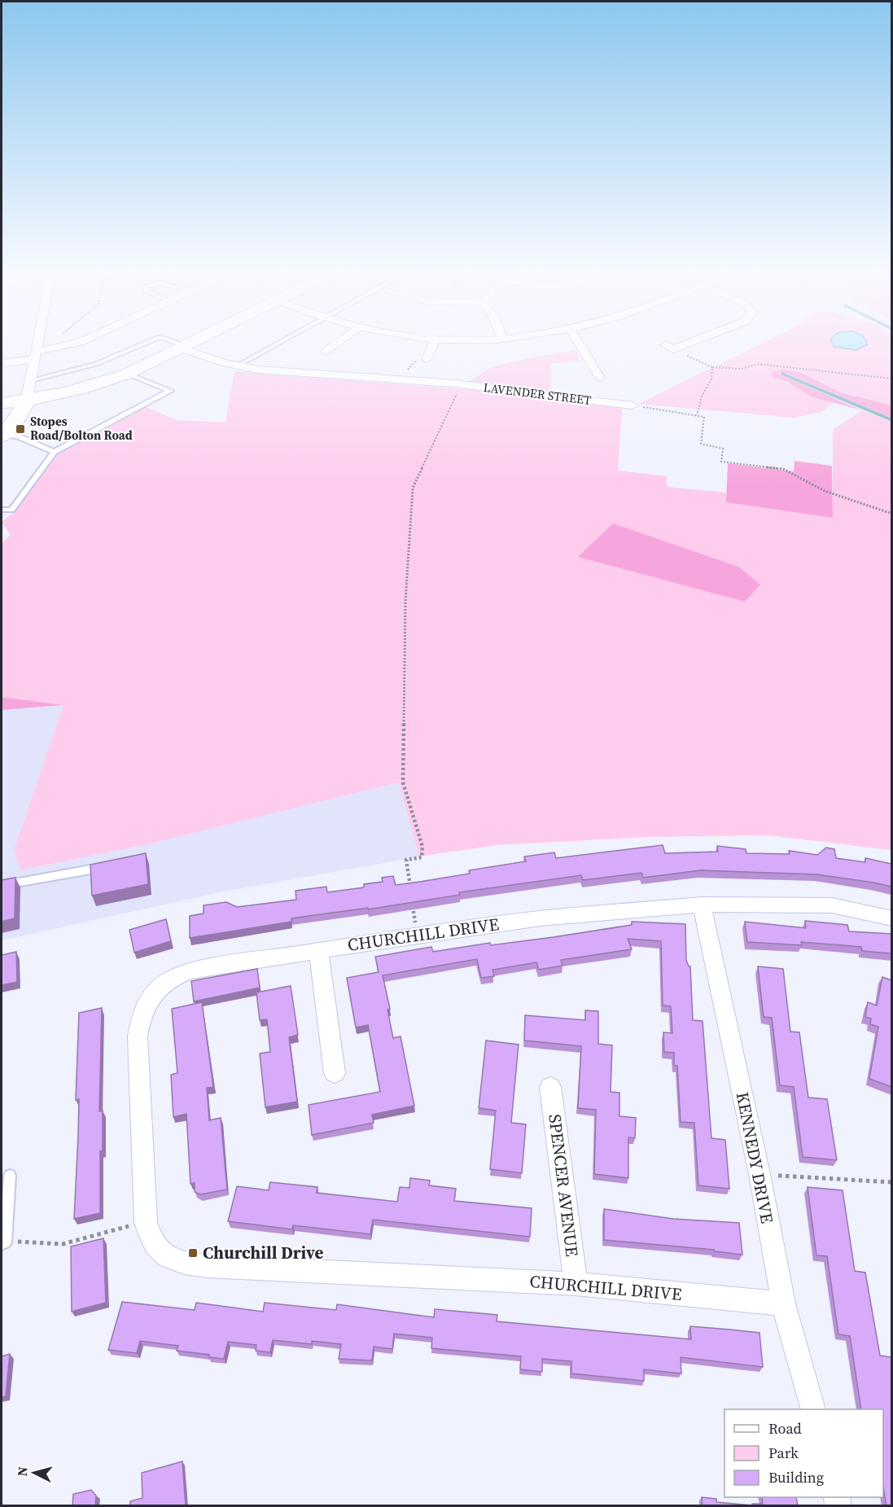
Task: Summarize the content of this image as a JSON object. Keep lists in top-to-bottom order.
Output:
{
  "streets": {
    "street": [
      "LAVENDER STREET",
      "CHURCHILL DRIVE",
      "KENNEDY DRIVE",
      "SPENCER AVENUE"
    ]
  },
  "crossings": [
    ["CHURCHILL DRIVE", "KENNEDY DRIVE"],
    ["CHURCHILL DRIVE", "SPENCER AVENUE"]
  ],
  "places": {
    "transit": ["Stopes Road/Bolton Road", "Churchill Drive"]
  },
  "legend": ["Road", "Park", "Building"],
  "north": "left"
}
